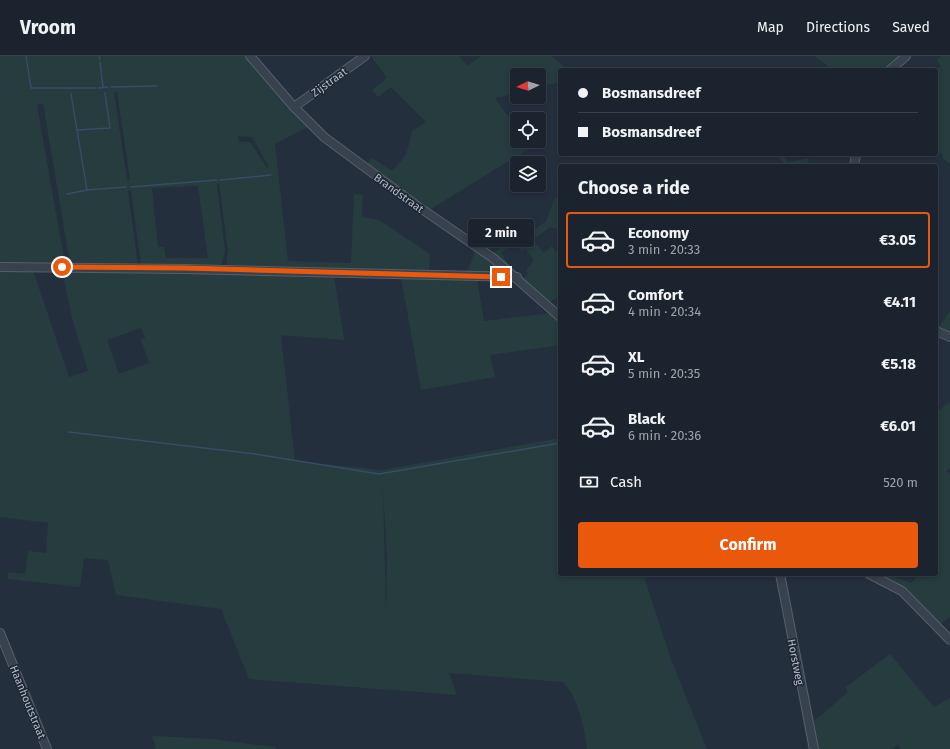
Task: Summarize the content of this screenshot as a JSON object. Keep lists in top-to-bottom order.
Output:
{
  "streets": {
    "street": [
      "Zijstraat",
      "Brandstraat",
      "Horstweg",
      "Haanhoutstraat"
    ]
  },
  "crossings": [
    ["Zijstraat", "Brandstraat"]
  ],
  "north": "left",
  "page": {
    "header": "Vroom",
    "nav": ["Map", "Directions", "Saved"],
    "banner": ["Bosmansdreef", "Bosmansdreef"],
    "heading": "Choose a ride",
    "list": [
      {
        "name": "Economy",
        "note": "3 min · 20:33",
        "value": "€3.05"
      },
      {
        "name": "Comfort",
        "note": "4 min · 20:34",
        "value": "€4.11"
      },
      {
        "name": "XL",
        "note": "5 min · 20:35",
        "value": "€5.18"
      },
      {
        "name": "Black",
        "note": "6 min · 20:36",
        "value": "€6.01"
      }
    ],
    "bubble": "2 min",
    "pay": ["Cash", "520 m"],
    "buttons": "Confirm"
  }
}
